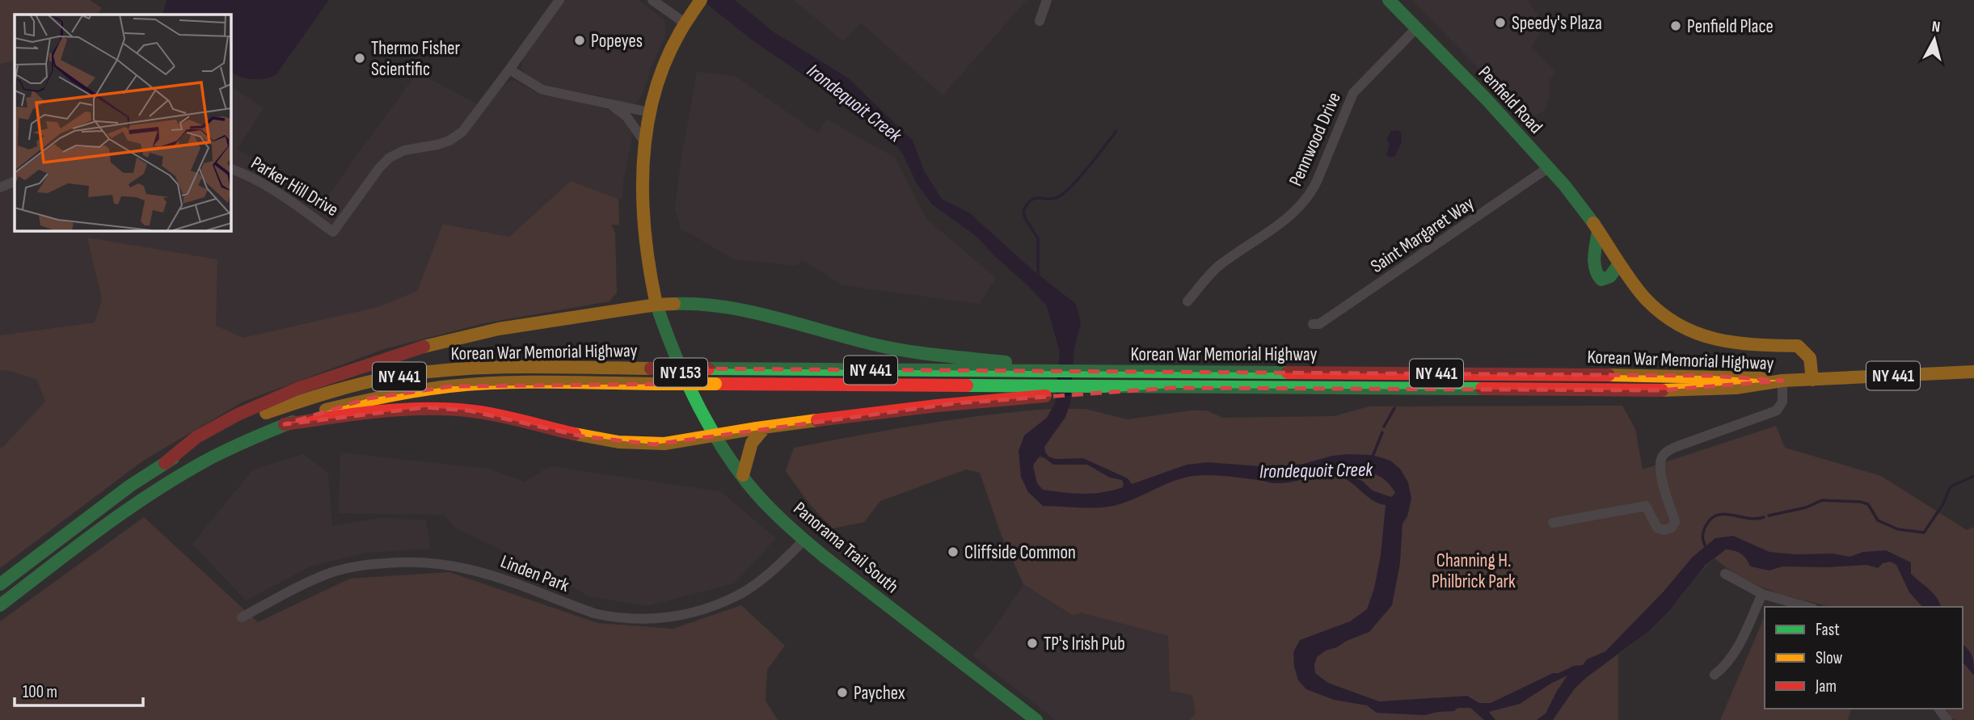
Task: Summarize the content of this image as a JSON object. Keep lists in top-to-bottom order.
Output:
{
  "streets": {
    "main road": [
      "Penfield Road",
      "Korean War Memorial Highway",
      "NY 441",
      "NY 153",
      "Panorama Trail South"
    ],
    "street": [
      "Pennwood Drive",
      "Parker Hill Drive",
      "Saint Margaret Way",
      "Linden Park"
    ]
  },
  "crossings": [
    ["Penfield Road", "Pennwood Drive"],
    ["Penfield Road", "Saint Margaret Way"],
    ["Penfield Road", "NY 441"],
    ["Korean War Memorial Highway", "NY 441"],
    ["Panorama Trail South", "Linden Park"]
  ],
  "water": ["Irondequoit Creek"],
  "parks": ["Channing H. Philbrick Park"],
  "places": [
    "Speedy's Plaza",
    "Penfield Place",
    "Popeyes",
    "Thermo Fisher Scientific",
    "Cliffside Common",
    "TP's Irish Pub",
    "Paychex"
  ],
  "legend": ["Fast", "Slow", "Jam"],
  "scale_bar": "100 m",
  "north": "top"
}
